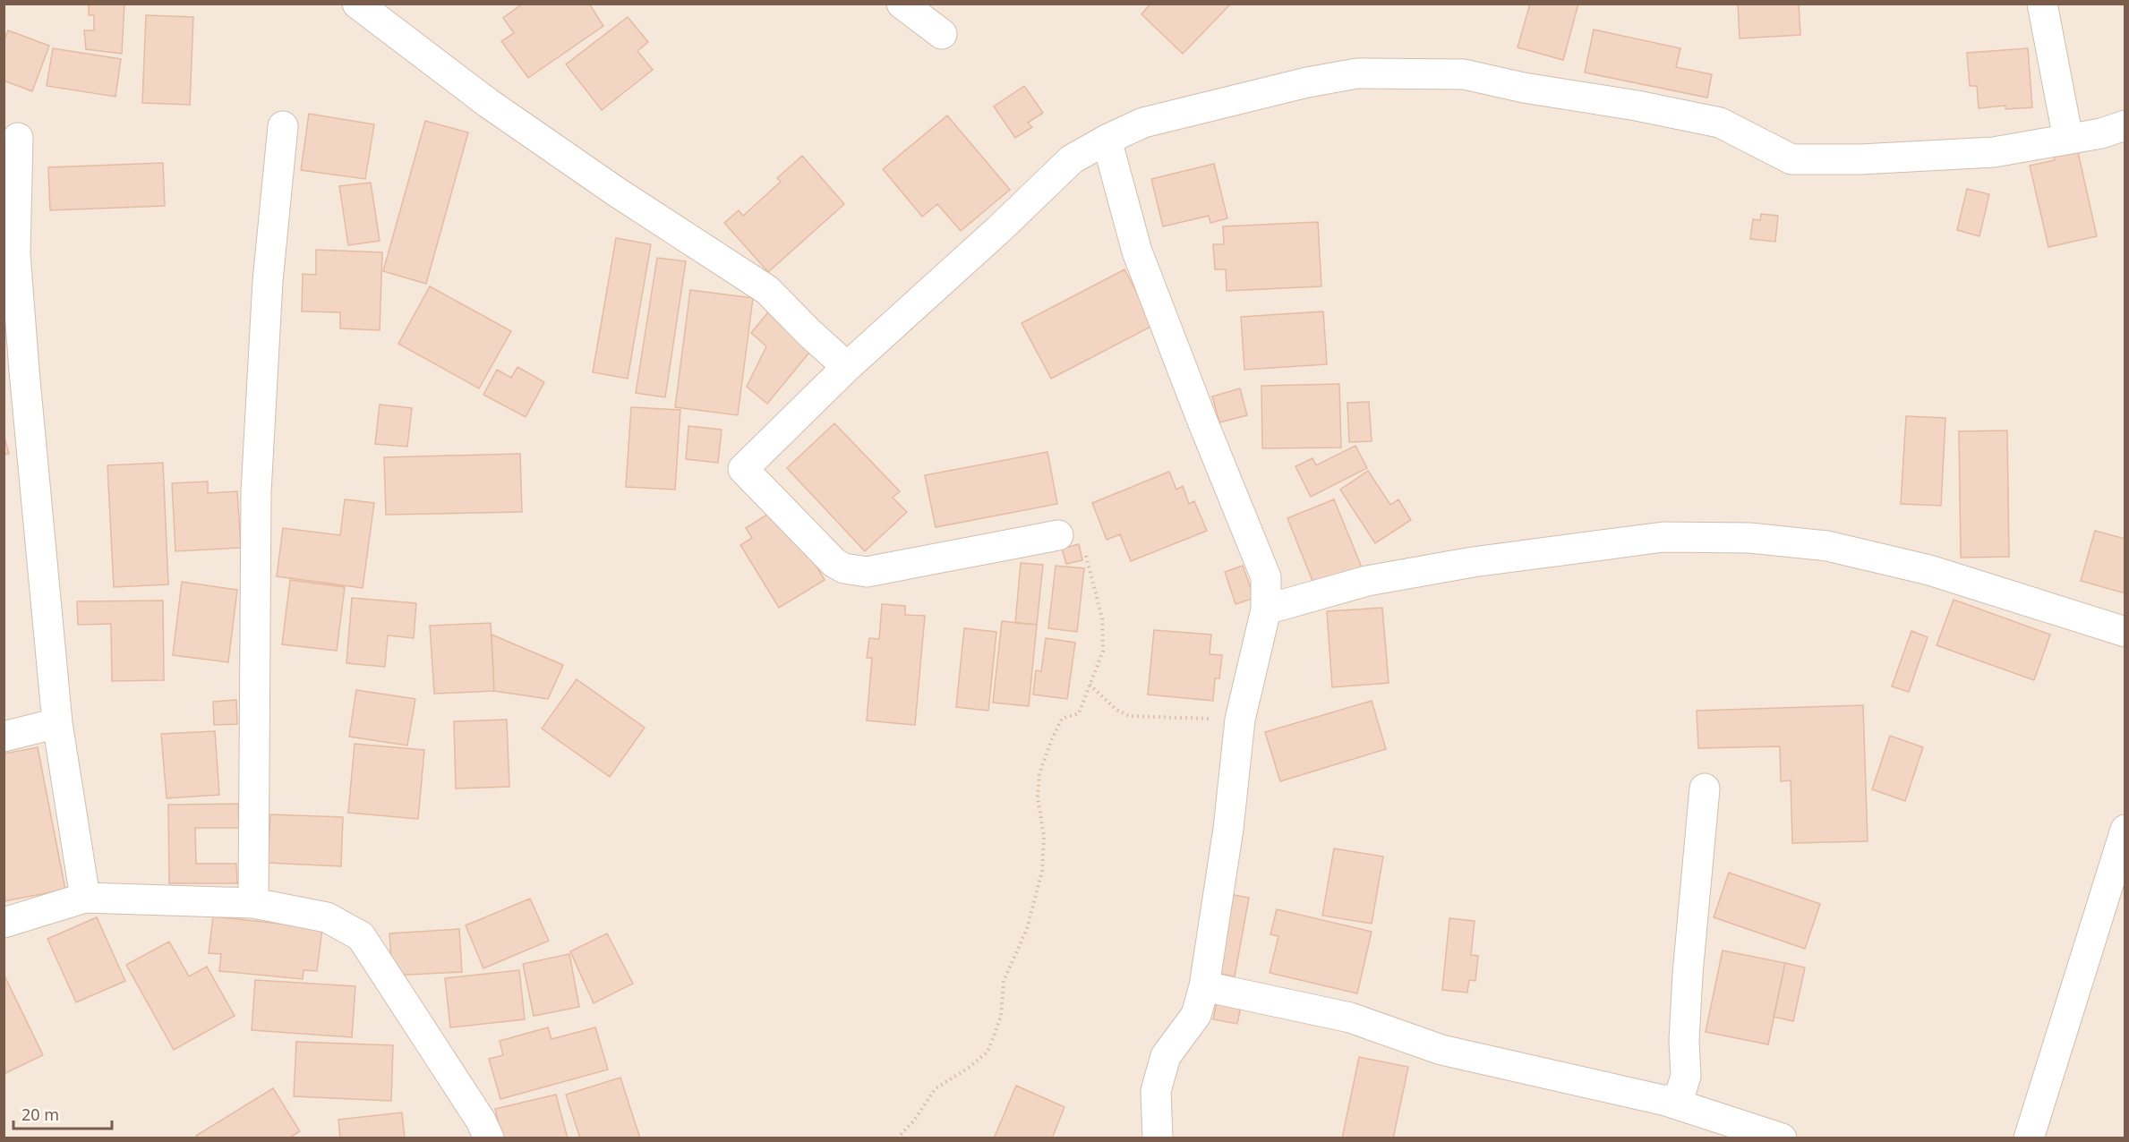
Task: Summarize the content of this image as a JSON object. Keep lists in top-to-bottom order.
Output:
{
  "scale_bar": "20 m"
}
